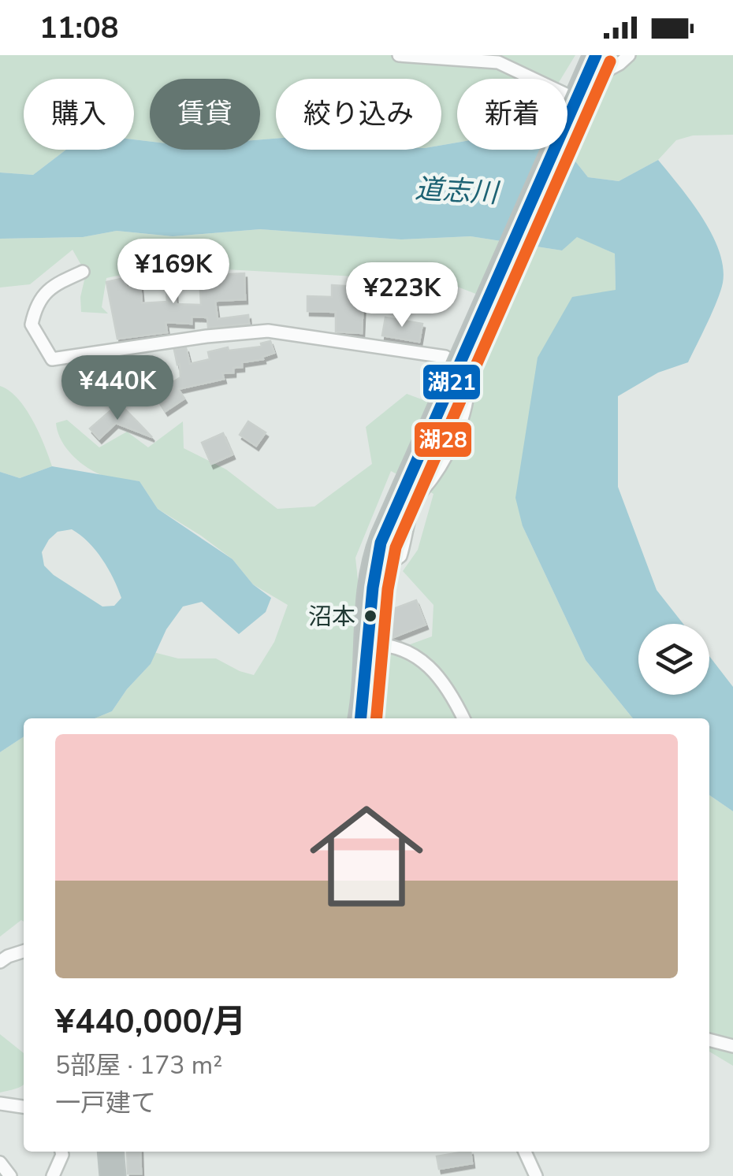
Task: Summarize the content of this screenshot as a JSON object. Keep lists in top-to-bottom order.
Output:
{
  "water": ["道志川"],
  "places": ["沼本"],
  "lines": ["transit line 湖21", "transit line 湖28"],
  "page": {
    "status": "11:08",
    "chip": [
      "購入",
      "賃貸",
      "絞り込み",
      "新着"
    ],
    "price": ["¥169K", "¥223K", "¥440K"],
    "list": [
      {
        "name": "¥440,000/月",
        "note": "5部屋 · 173 m² · 一戸建て"
      }
    ]
  }
}
